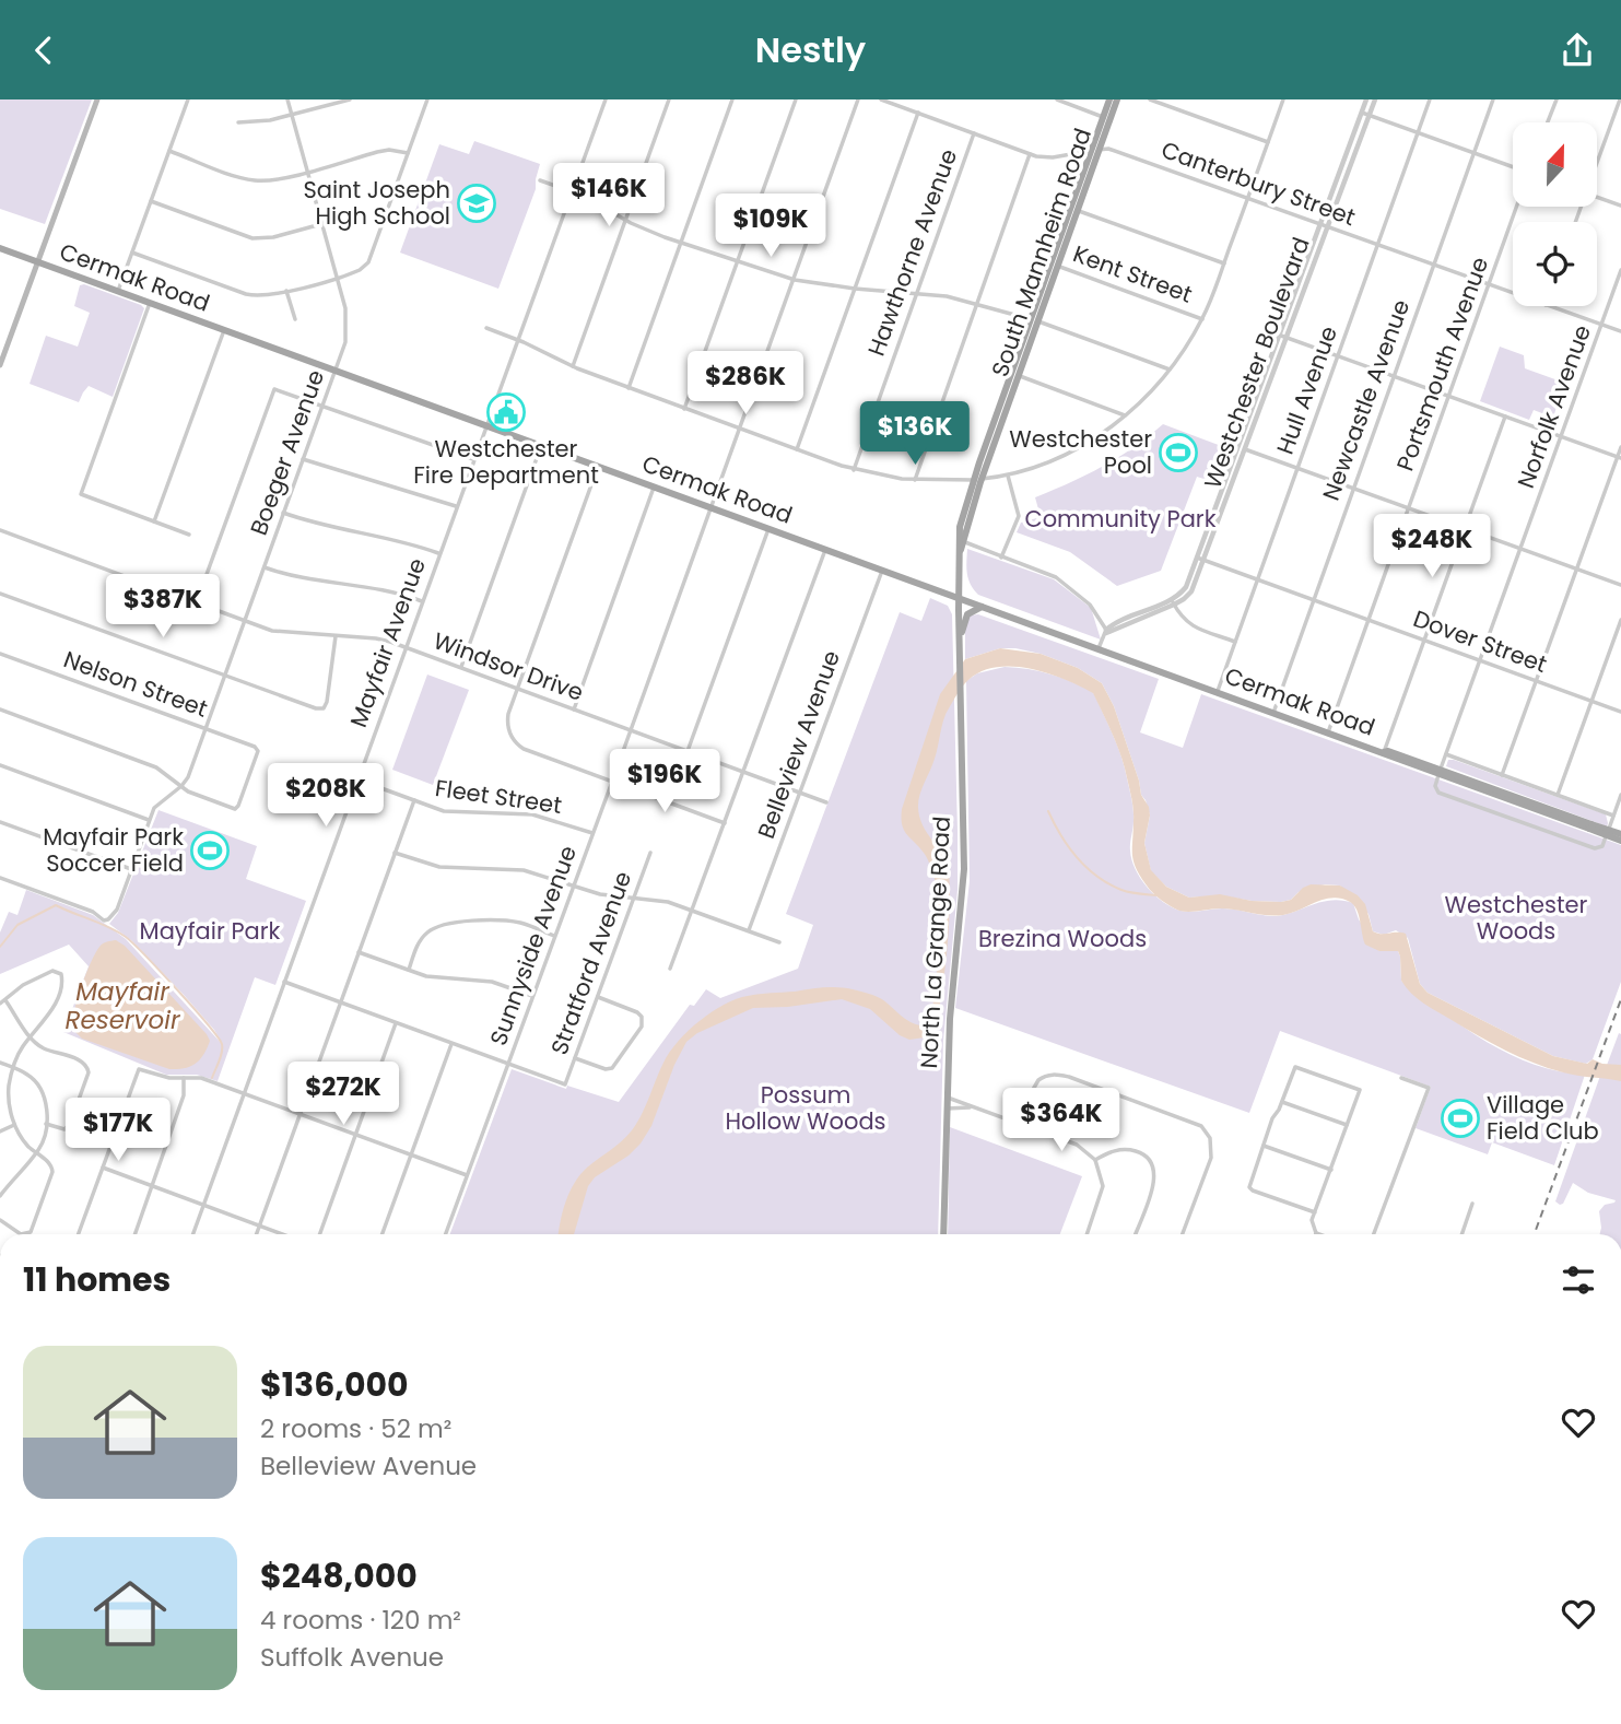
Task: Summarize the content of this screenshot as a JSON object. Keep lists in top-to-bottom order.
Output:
{
  "streets": {
    "main road": ["South Mannheim Road", "Cermak Road", "North La Grange Road"],
    "street": [
      "Canterbury Street",
      "Hawthorne Avenue",
      "Kent Street",
      "Westchester Boulevard",
      "Portsmouth Avenue",
      "Hull Avenue",
      "Newcastle Avenue",
      "Norfolk Avenue",
      "Boeger Avenue",
      "Dover Street",
      "Mayfair Avenue",
      "Windsor Drive",
      "Nelson Street",
      "Belleview Avenue",
      "Fleet Street",
      "Sunnyside Avenue",
      "Stratford Avenue"
    ]
  },
  "crossings": [
    ["Canterbury Street", "Hawthorne Avenue"],
    ["Canterbury Street", "South Mannheim Road"],
    ["Canterbury Street", "Westchester Boulevard"],
    ["Canterbury Street", "Portsmouth Avenue"],
    ["Canterbury Street", "Hull Avenue"],
    ["Canterbury Street", "Newcastle Avenue"],
    ["Canterbury Street", "Norfolk Avenue"],
    ["South Mannheim Road", "Kent Street"],
    ["South Mannheim Road", "Cermak Road"],
    ["South Mannheim Road", "North La Grange Road"],
    ["Cermak Road", "Portsmouth Avenue"],
    ["Cermak Road", "Hull Avenue"],
    ["Cermak Road", "Newcastle Avenue"],
    ["Cermak Road", "Norfolk Avenue"],
    ["Cermak Road", "Boeger Avenue"],
    ["Cermak Road", "Mayfair Avenue"],
    ["Cermak Road", "Belleview Avenue"],
    ["Cermak Road", "North La Grange Road"],
    ["Cermak Road", "Sunnyside Avenue"],
    ["Westchester Boulevard", "Dover Street"],
    ["Portsmouth Avenue", "Dover Street"],
    ["Hull Avenue", "Dover Street"],
    ["Newcastle Avenue", "Dover Street"],
    ["Norfolk Avenue", "Dover Street"],
    ["Boeger Avenue", "Windsor Drive"],
    ["Boeger Avenue", "Nelson Street"],
    ["Mayfair Avenue", "Windsor Drive"],
    ["Mayfair Avenue", "Fleet Street"],
    ["Windsor Drive", "Belleview Avenue"],
    ["Windsor Drive", "Sunnyside Avenue"],
    ["Fleet Street", "Sunnyside Avenue"],
    ["Sunnyside Avenue", "Stratford Avenue"]
  ],
  "water": ["Mayfair Reservoir"],
  "parks": [
    "Community Park",
    "Westchester Woods",
    "Mayfair Park",
    "Brezina Woods",
    "Possum Hollow Woods"
  ],
  "places": {
    "school or university": ["Saint Joseph High School"],
    "public building": ["Westchester Fire Department"],
    "sports": ["Westchester Pool", "Mayfair Park Soccer Field", "Village Field Club"]
  },
  "north": "top",
  "page": {
    "header": "Nestly",
    "price": [
      "$146K",
      "$109K",
      "$286K",
      "$136K",
      "$248K",
      "$387K",
      "$196K",
      "$208K",
      "$272K",
      "$364K",
      "$177K"
    ],
    "heading": "11 homes",
    "list": [
      {
        "name": "$136,000",
        "note": "2 rooms · 52 m² · Belleview Avenue"
      },
      {
        "name": "$248,000",
        "note": "4 rooms · 120 m² · Suffolk Avenue"
      }
    ]
  }
}
